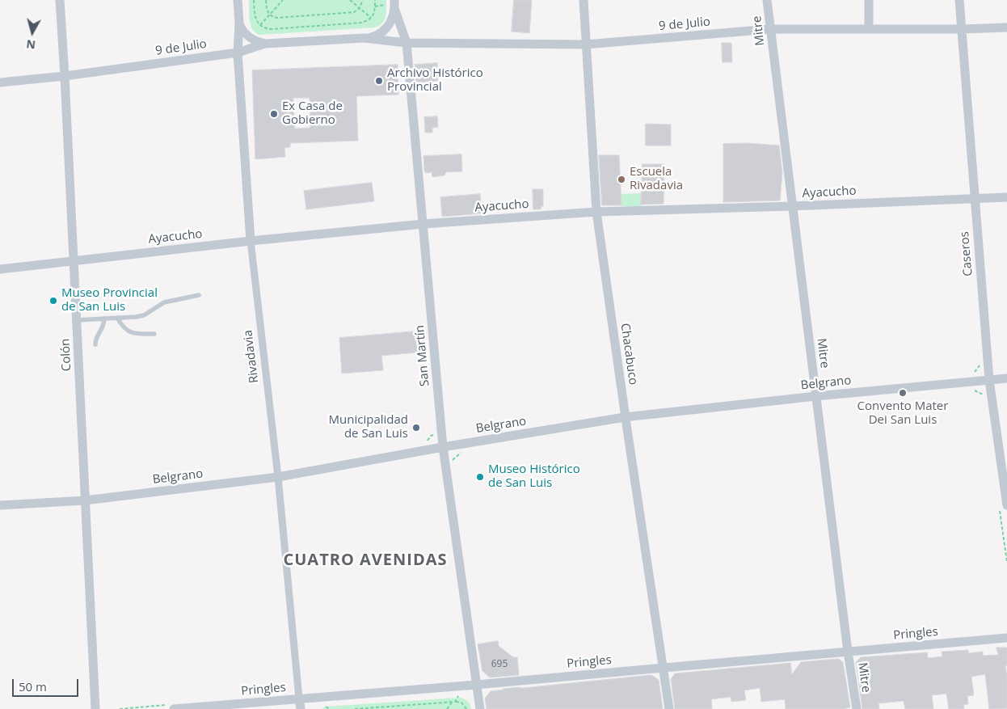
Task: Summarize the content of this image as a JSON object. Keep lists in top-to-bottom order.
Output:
{
  "streets": {
    "street": [
      "9 de Julio",
      "Mitre",
      "Ayacucho",
      "Caseros",
      "Chacabuco",
      "Colón",
      "San Martín",
      "Rivadavia",
      "Belgrano",
      "Pringles"
    ]
  },
  "crossings": [
    ["9 de Julio", "Mitre"],
    ["9 de Julio", "Caseros"],
    ["9 de Julio", "Chacabuco"],
    ["9 de Julio", "Colón"],
    ["9 de Julio", "San Martín"],
    ["9 de Julio", "Rivadavia"],
    ["Mitre", "Ayacucho"],
    ["Mitre", "Belgrano"],
    ["Mitre", "Pringles"],
    ["Ayacucho", "Caseros"],
    ["Ayacucho", "Chacabuco"],
    ["Ayacucho", "Colón"],
    ["Ayacucho", "San Martín"],
    ["Ayacucho", "Rivadavia"],
    ["Caseros", "Belgrano"],
    ["Chacabuco", "Belgrano"],
    ["Chacabuco", "Pringles"],
    ["Colón", "Belgrano"],
    ["San Martín", "Belgrano"],
    ["San Martín", "Pringles"],
    ["Rivadavia", "Belgrano"],
    ["Rivadavia", "Pringles"]
  ],
  "districts": ["CUATRO AVENIDAS"],
  "places": [
    "Archivo Histórico Provincial",
    "Ex Casa de Gobierno",
    "Escuela Rivadavia",
    "Museo Provincial de San Luis",
    "Convento Mater Dei San Luis",
    "Municipalidad de San Luis",
    "Museo Histórico de San Luis"
  ],
  "house_numbers": ["695"],
  "scale_bar": "50 m",
  "north": "bottom"
}
